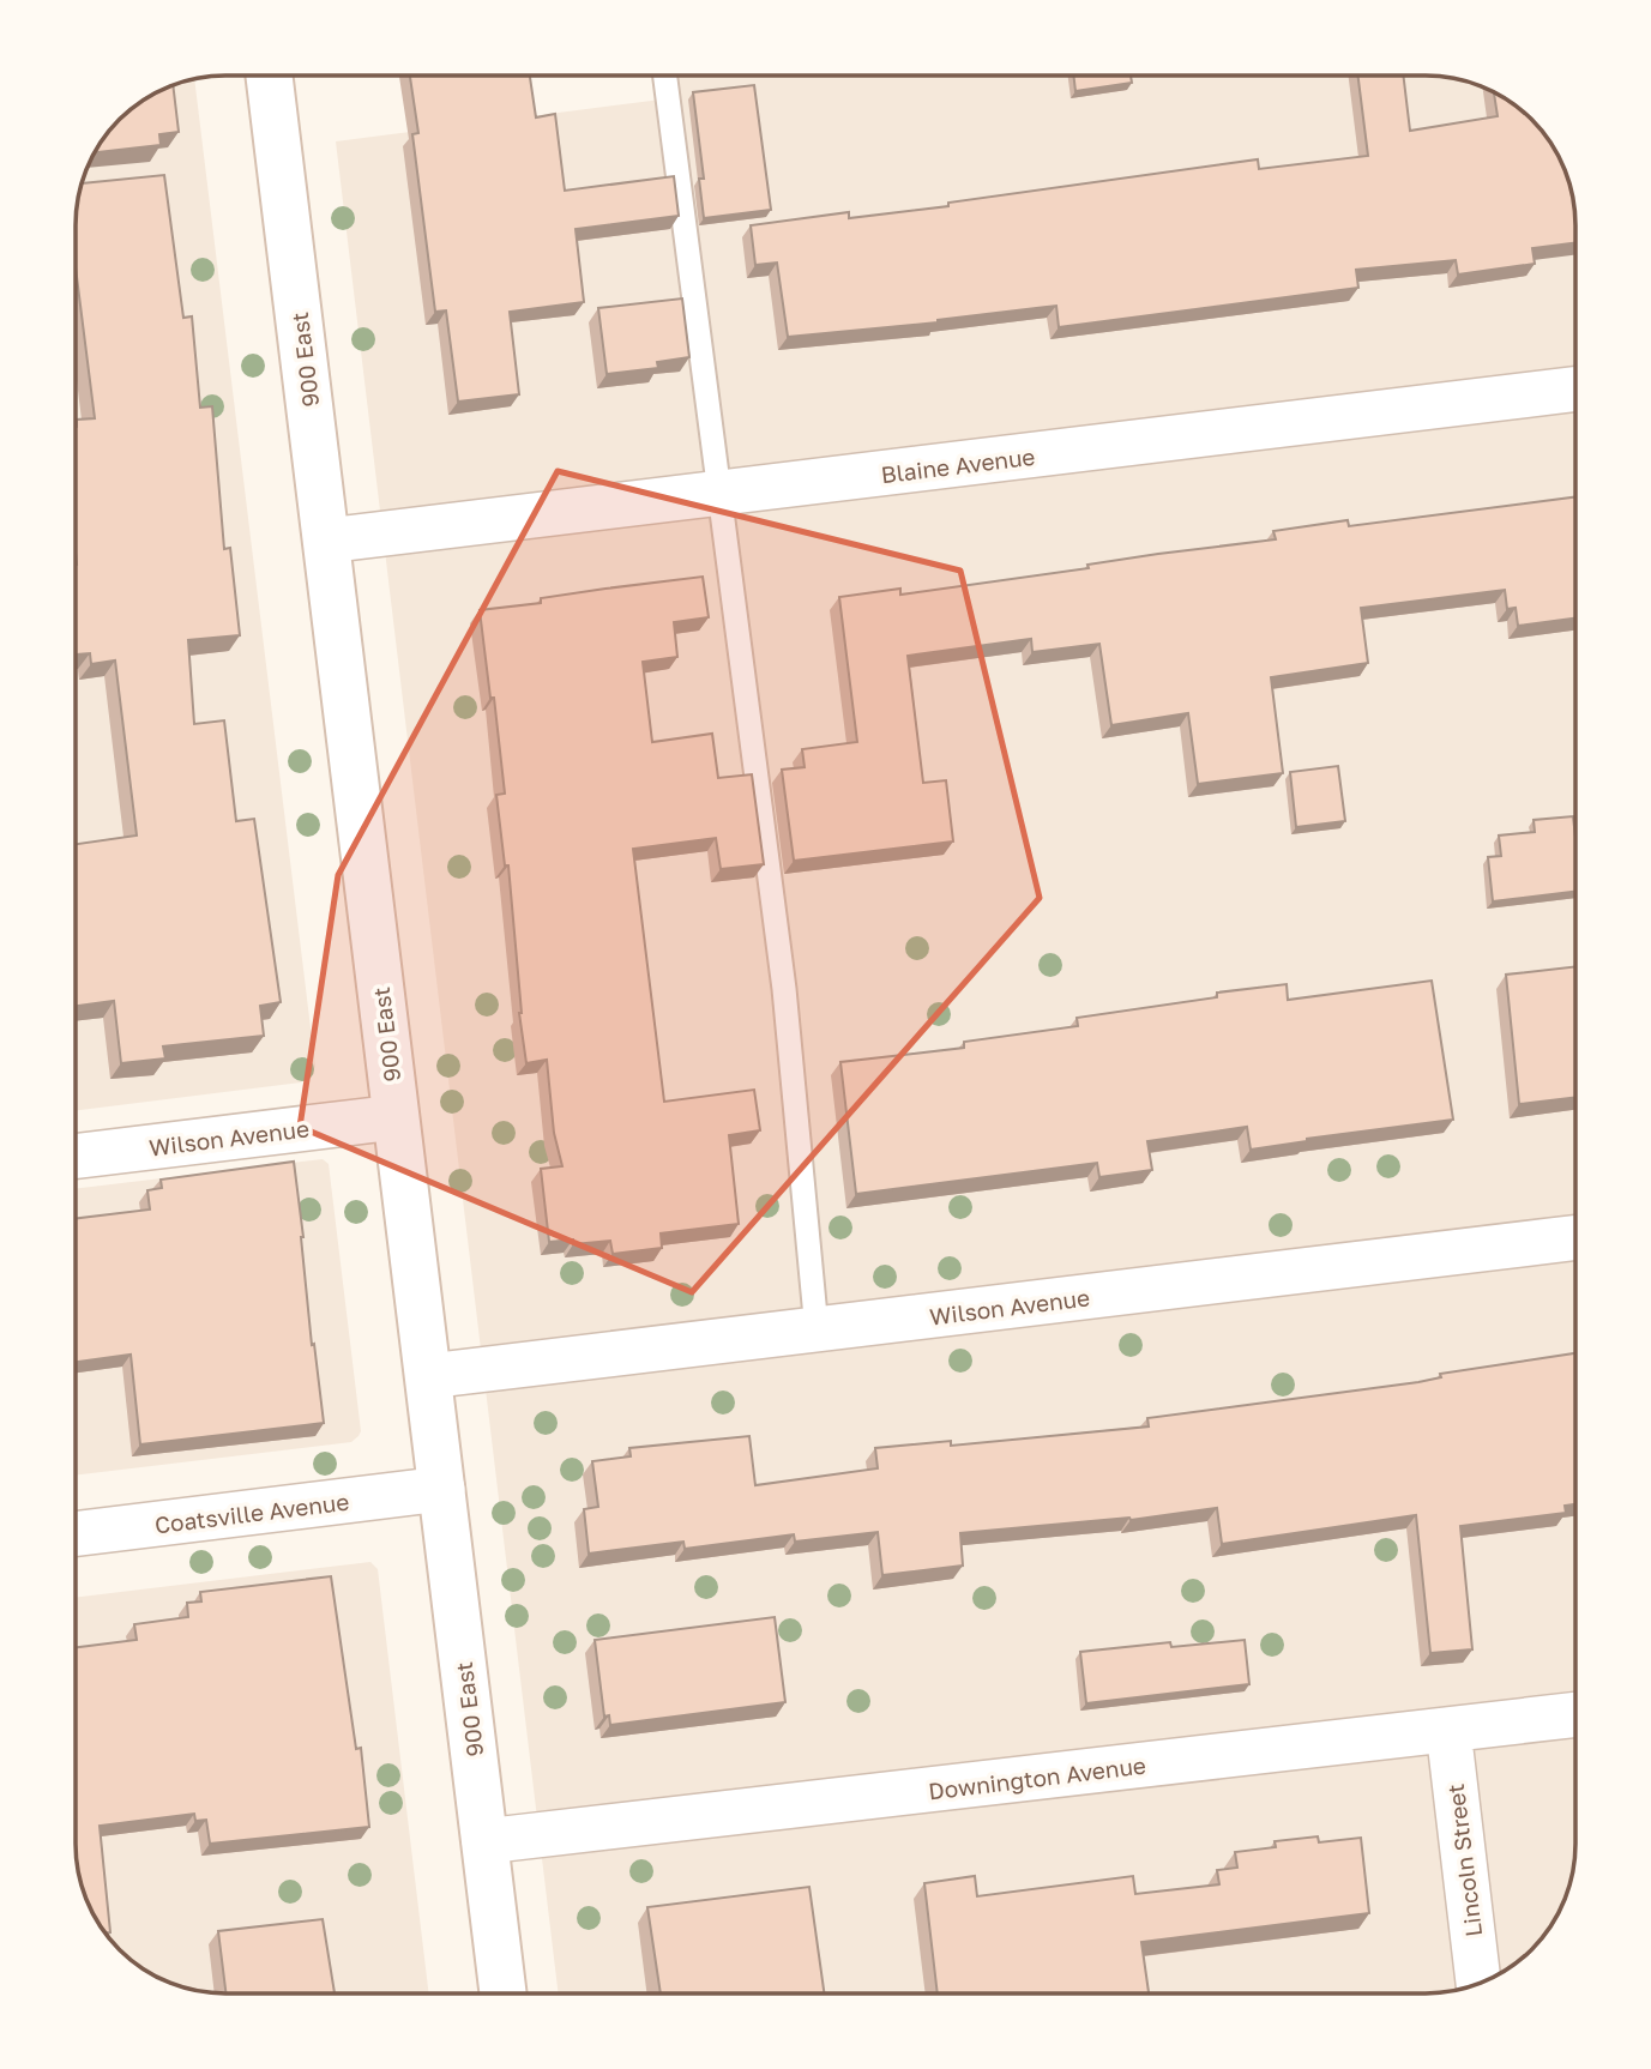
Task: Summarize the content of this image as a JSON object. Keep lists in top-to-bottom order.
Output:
{
  "streets": {
    "street": [
      "900 East",
      "Blaine Avenue",
      "Wilson Avenue",
      "Coatsville Avenue",
      "Downington Avenue",
      "Lincoln Street"
    ]
  },
  "crossings": [
    ["900 East", "Blaine Avenue"],
    ["900 East", "Wilson Avenue"],
    ["900 East", "Coatsville Avenue"],
    ["900 East", "Downington Avenue"],
    ["Downington Avenue", "Lincoln Street"]
  ]
}
